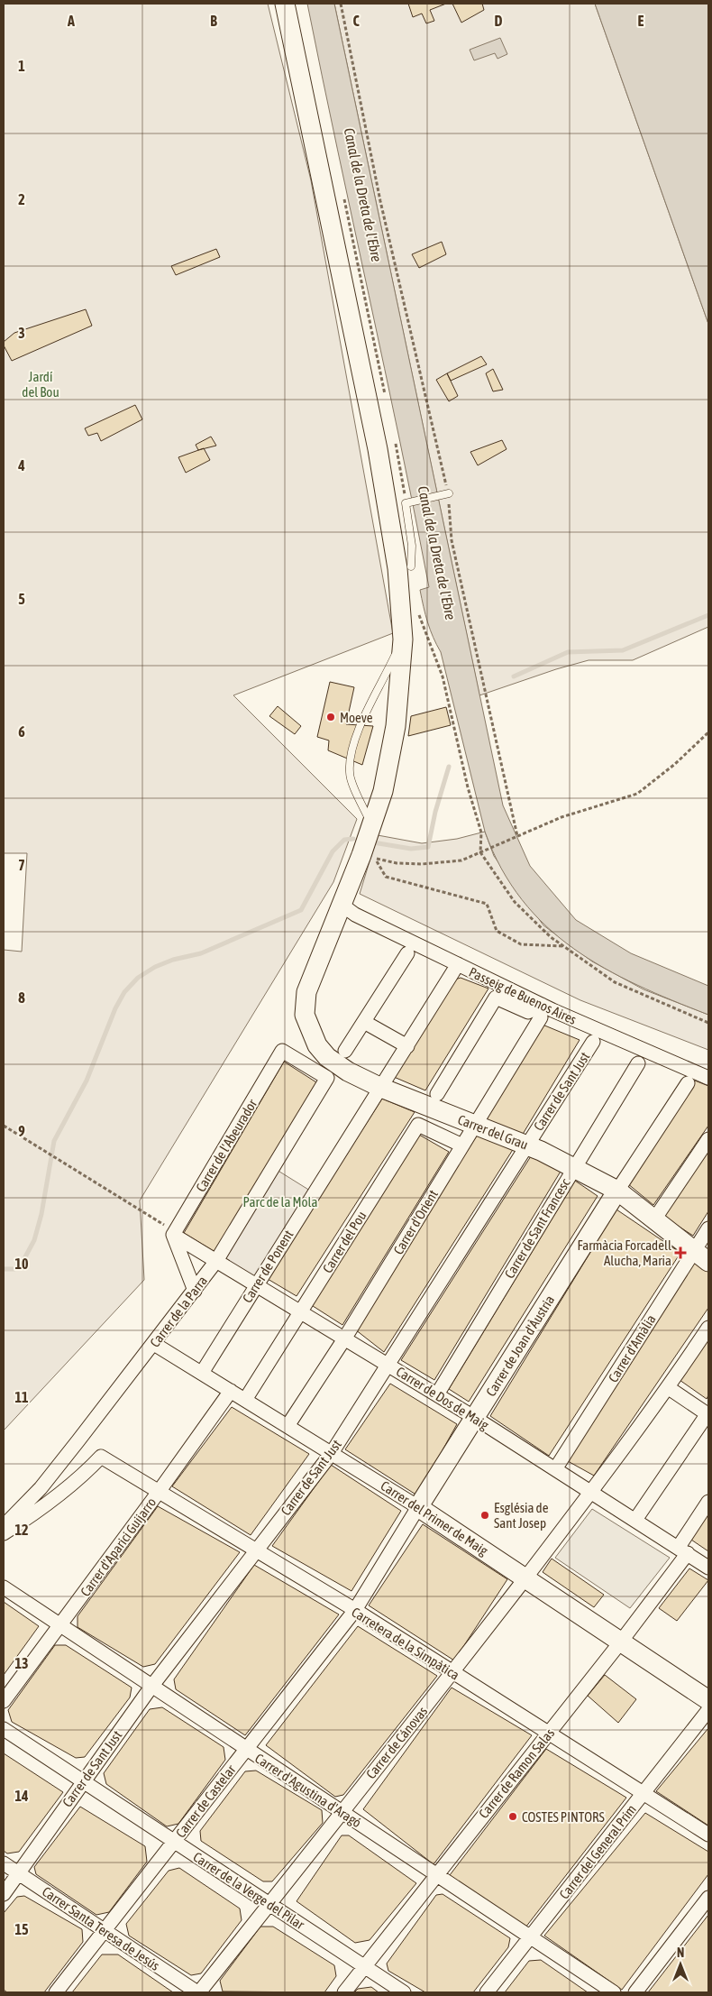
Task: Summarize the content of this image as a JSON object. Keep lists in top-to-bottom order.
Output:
{
  "streets": {
    "street": [
      "Passeig de Buenos Aires",
      "Carrer de Sant Just",
      "Carrer del Grau",
      "Carrer de l'Abeurador",
      "Carrer d'Orient",
      "Carrer de Sant Francesc",
      "Carrer del Pou",
      "Carrer de Ponent",
      "Carrer de la Parra",
      "Carrer de Joan d'Àustria",
      "Carrer d'Amàlia",
      "Carrer de Dos de Maig",
      "Carrer del Primer de Maig",
      "Carrer d'Aparici Guijarro",
      "Carretera de la Simpàtica",
      "Carrer de Cánovas",
      "Carrer de Ramon Salas",
      "Carrer d'Agustina d'Aragó",
      "Carrer de Castelar",
      "Carrer del General Prim",
      "Carrer de la Verge del Pilar",
      "Carrer Santa Teresa de Jesús"
    ]
  },
  "crossings": [
    ["Passeig de Buenos Aires", "Carrer del Grau"],
    ["Passeig de Buenos Aires", "Carrer d'Orient"],
    ["Passeig de Buenos Aires", "Carrer de Ponent"],
    ["Carrer de Sant Just", "Carrer del Grau"],
    ["Carrer de Sant Just", "Carrer de Dos de Maig"],
    ["Carrer de Sant Just", "Carrer del Primer de Maig"],
    ["Carrer de Sant Just", "Carretera de la Simpàtica"],
    ["Carrer de Sant Just", "Carrer d'Agustina d'Aragó"],
    ["Carrer de Sant Just", "Carrer de la Verge del Pilar"],
    ["Carrer de Sant Just", "Carrer Santa Teresa de Jesús"],
    ["Carrer del Grau", "Carrer d'Orient"],
    ["Carrer del Grau", "Carrer de Sant Francesc"],
    ["Carrer del Grau", "Carrer de Ponent"],
    ["Carrer del Grau", "Carrer de Joan d'Àustria"],
    ["Carrer del Grau", "Carrer d'Amàlia"],
    ["Carrer de l'Abeurador", "Carrer de la Parra"],
    ["Carrer de l'Abeurador", "Carrer de Dos de Maig"],
    ["Carrer d'Orient", "Carrer del Pou"],
    ["Carrer d'Orient", "Carrer de Dos de Maig"],
    ["Carrer d'Orient", "Carrer del Primer de Maig"],
    ["Carrer de Sant Francesc", "Carrer de Dos de Maig"],
    ["Carrer del Pou", "Carrer de Dos de Maig"],
    ["Carrer del Pou", "Carrer del Primer de Maig"],
    ["Carrer de Ponent", "Carrer de Dos de Maig"],
    ["Carrer de Ponent", "Carrer del Primer de Maig"],
    ["Carrer de la Parra", "Carrer de Dos de Maig"],
    ["Carrer de la Parra", "Carrer del Primer de Maig"],
    ["Carrer de Joan d'Àustria", "Carrer de Dos de Maig"],
    ["Carrer de Joan d'Àustria", "Carrer del Primer de Maig"],
    ["Carrer de Joan d'Àustria", "Carretera de la Simpàtica"],
    ["Carrer de Joan d'Àustria", "Carrer de Castelar"],
    ["Carrer d'Amàlia", "Carrer de Dos de Maig"],
    ["Carrer de Dos de Maig", "Carrer de Cánovas"],
    ["Carrer de Dos de Maig", "Carrer de Ramon Salas"],
    ["Carrer del Primer de Maig", "Carrer d'Aparici Guijarro"],
    ["Carrer del Primer de Maig", "Carrer de Cánovas"],
    ["Carrer del Primer de Maig", "Carrer de Ramon Salas"],
    ["Carrer d'Aparici Guijarro", "Carretera de la Simpàtica"],
    ["Carrer d'Aparici Guijarro", "Carrer d'Agustina d'Aragó"],
    ["Carretera de la Simpàtica", "Carrer de Cánovas"],
    ["Carretera de la Simpàtica", "Carrer de Ramon Salas"],
    ["Carretera de la Simpàtica", "Carrer de Castelar"],
    ["Carretera de la Simpàtica", "Carrer del General Prim"],
    ["Carrer de Cánovas", "Carrer d'Agustina d'Aragó"],
    ["Carrer de Cánovas", "Carrer de la Verge del Pilar"],
    ["Carrer de Cánovas", "Carrer Santa Teresa de Jesús"],
    ["Carrer de Ramon Salas", "Carrer d'Agustina d'Aragó"],
    ["Carrer de Ramon Salas", "Carrer de la Verge del Pilar"],
    ["Carrer d'Agustina d'Aragó", "Carrer de Castelar"],
    ["Carrer d'Agustina d'Aragó", "Carrer del General Prim"],
    ["Carrer de Castelar", "Carrer de la Verge del Pilar"],
    ["Carrer de Castelar", "Carrer Santa Teresa de Jesús"]
  ],
  "water": ["Canal de la Dreta de l'Ebre"],
  "parks": ["Jardí del Bou", "Parc de la Mola"],
  "places": {
    "other": ["Moeve", "Església de Sant Josep", "COSTES PINTORS"],
    "health": ["Farmàcia Forcadell Alucha, Maria"]
  },
  "north": "top",
  "grid": {
    "columns": [
      "A",
      "B",
      "C",
      "D",
      "E"
    ],
    "rows": [
      "1",
      "2",
      "3",
      "4",
      "5",
      "6",
      "7",
      "8",
      "9",
      "10",
      "11",
      "12",
      "13",
      "14",
      "15"
    ]
  }
}
